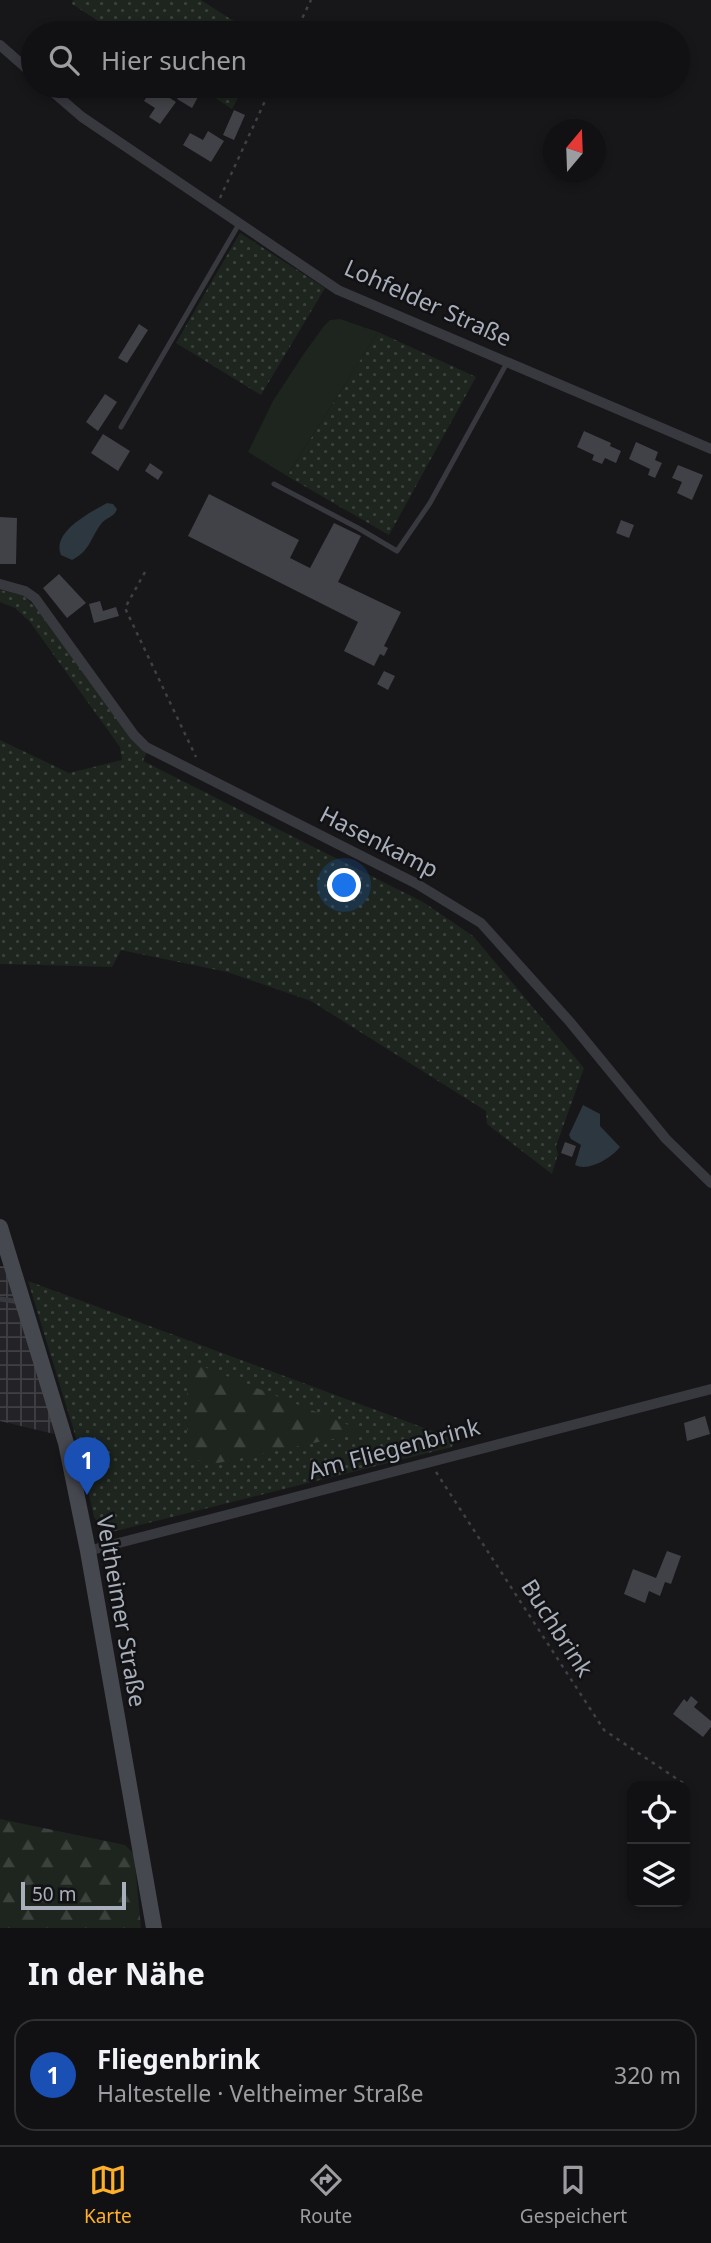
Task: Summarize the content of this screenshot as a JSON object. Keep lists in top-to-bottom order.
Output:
{
  "streets": {
    "main road": ["Veltheimer Straße"],
    "street": ["Lohfelder Straße", "Hasenkamp", "Am Fliegenbrink"],
    "path": ["Buchbrink"]
  },
  "crossings": [
    ["Am Fliegenbrink", "Veltheimer Straße"],
    ["Am Fliegenbrink", "Buchbrink"]
  ],
  "scale_bar": "50 m",
  "north": "top",
  "page": {
    "search": "Hier suchen",
    "pins": "1",
    "scale": "50 m",
    "heading": "In der Nähe",
    "list": [
      {
        "mark": "1",
        "name": "Fliegenbrink",
        "note": "Haltestelle · Veltheimer Straße",
        "value": "320 m"
      }
    ],
    "nav": ["Karte", "Route", "Gespeichert"]
  }
}
